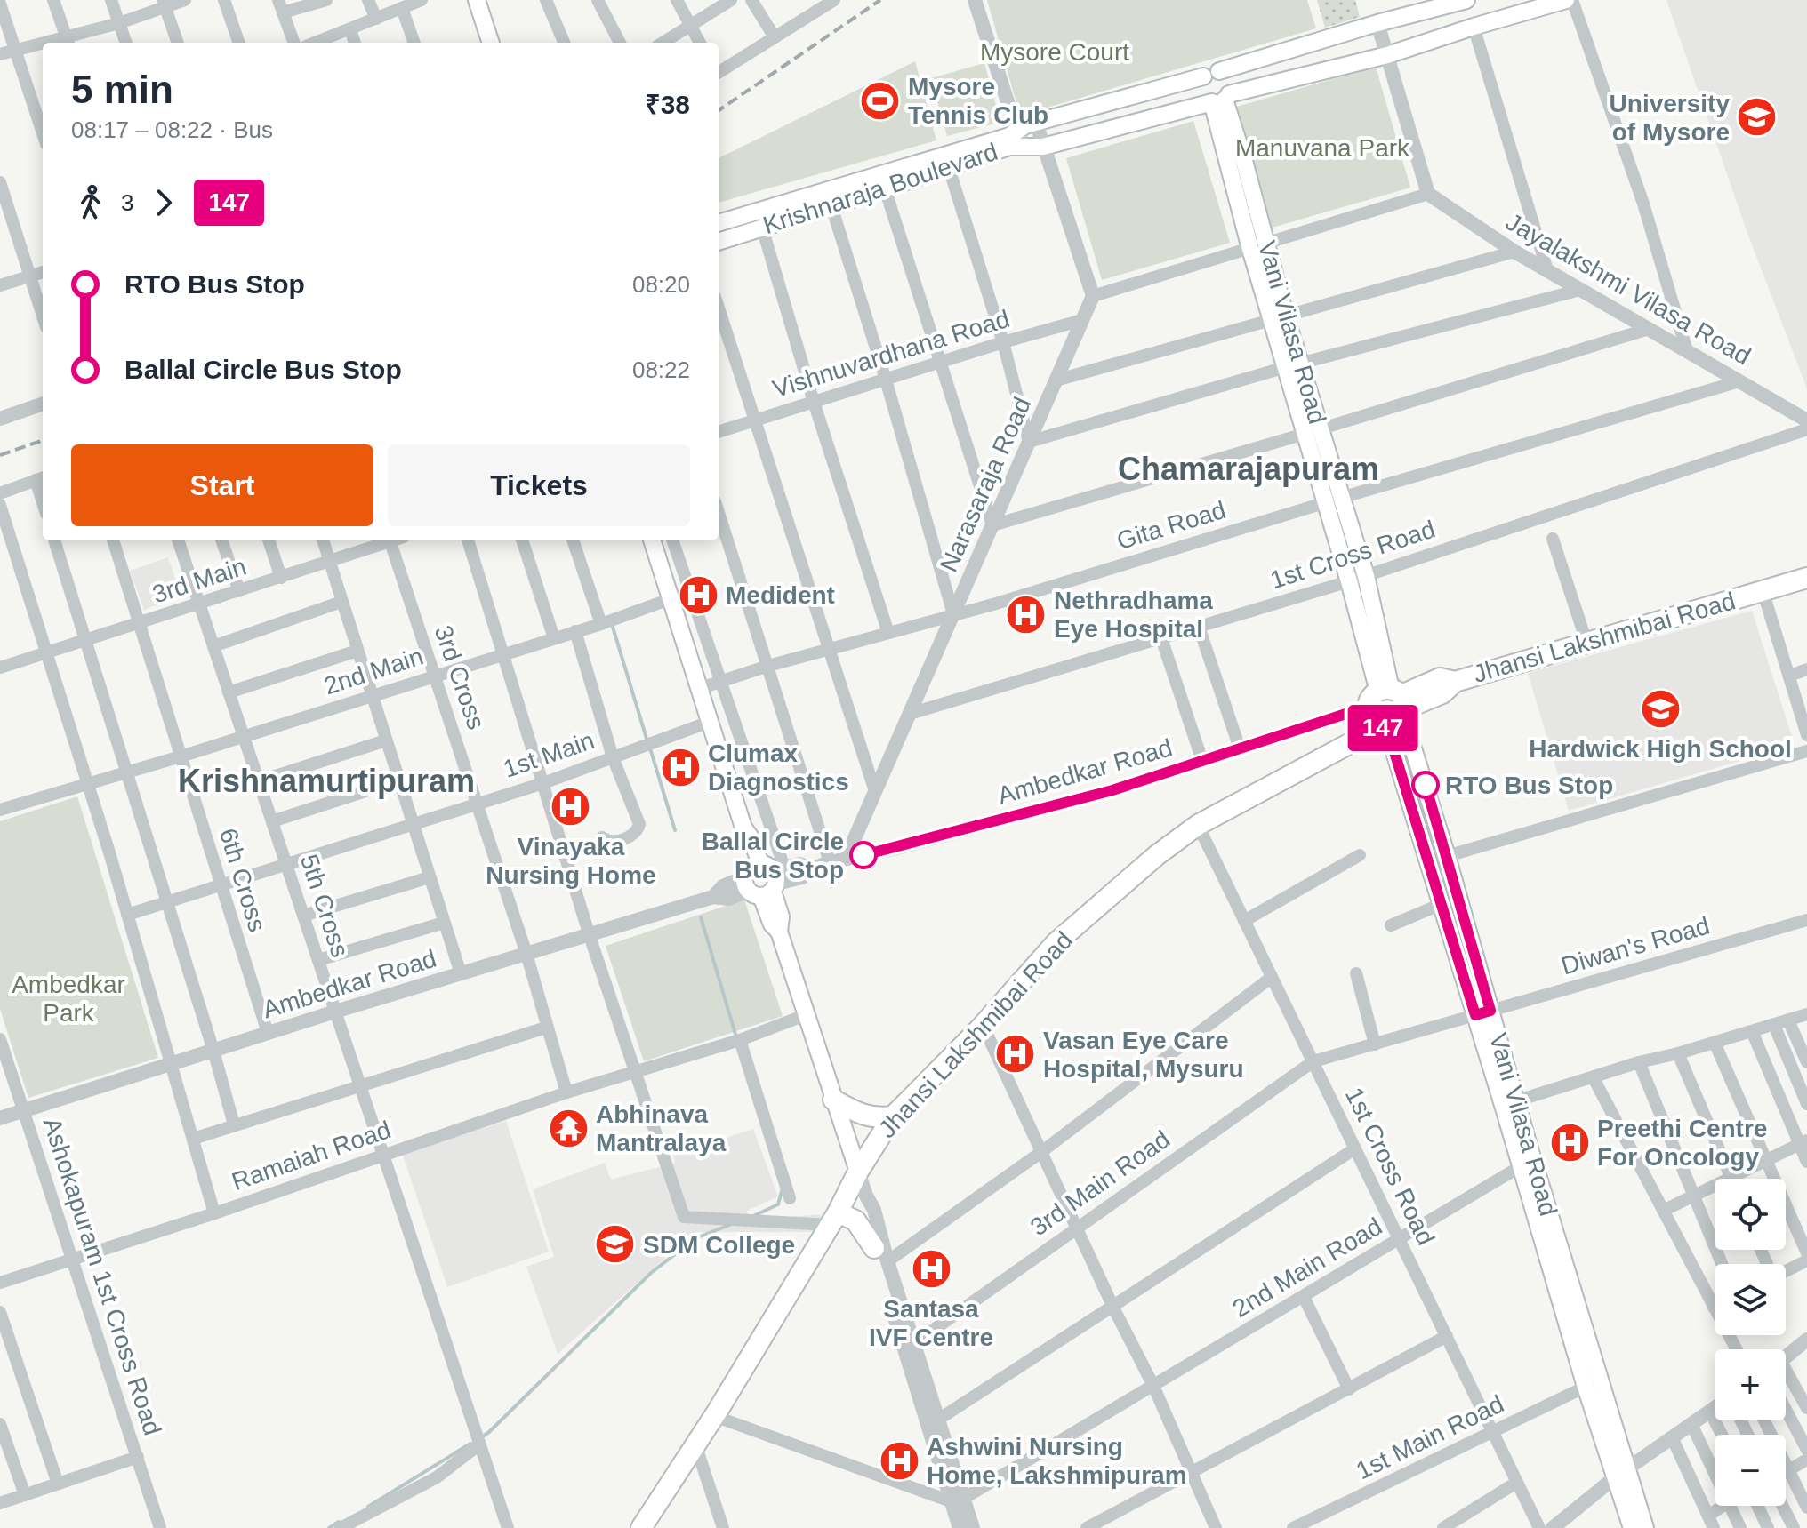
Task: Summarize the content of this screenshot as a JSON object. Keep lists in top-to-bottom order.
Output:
{
  "streets": {
    "main road": ["Krishnaraja Boulevard", "Vani Vilasa Road", "Jhansi Lakshmibai Road"],
    "street": [
      "Jayalakshmi Vilasa Road",
      "Vishnuvardhana Road",
      "Narasaraja Road",
      "Gita Road",
      "1st Cross Road",
      "3rd Main",
      "2nd Main",
      "3rd Cross",
      "1st Main",
      "Ambedkar Road",
      "6th Cross",
      "5th Cross",
      "Diwan's Road",
      "Ramaiah Road",
      "3rd Main Road",
      "2nd Main Road",
      "Ashokapuram 1st Cross Road",
      "1st Main Road"
    ]
  },
  "crossings": [
    ["Krishnaraja Boulevard", "Vani Vilasa Road"],
    ["Jayalakshmi Vilasa Road", "Gita Road"],
    ["Vani Vilasa Road", "Gita Road"],
    ["Vani Vilasa Road", "1st Cross Road"],
    ["Vani Vilasa Road", "Jhansi Lakshmibai Road"],
    ["Vani Vilasa Road", "Ambedkar Road"],
    ["Vani Vilasa Road", "Diwan's Road"],
    ["Vani Vilasa Road", "2nd Main Road"],
    ["Vani Vilasa Road", "1st Main Road"],
    ["Vishnuvardhana Road", "Narasaraja Road"],
    ["Narasaraja Road", "Gita Road"],
    ["Narasaraja Road", "1st Cross Road"],
    ["Narasaraja Road", "Ambedkar Road"],
    ["1st Cross Road", "Jhansi Lakshmibai Road"],
    ["1st Cross Road", "3rd Main Road"],
    ["1st Cross Road", "2nd Main Road"],
    ["1st Cross Road", "1st Main Road"],
    ["3rd Main", "6th Cross"],
    ["3rd Main", "5th Cross"],
    ["Jhansi Lakshmibai Road", "Ambedkar Road"],
    ["2nd Main", "3rd Cross"],
    ["2nd Main", "6th Cross"],
    ["2nd Main", "5th Cross"],
    ["3rd Cross", "1st Main"],
    ["3rd Cross", "Ambedkar Road"],
    ["3rd Cross", "Ramaiah Road"],
    ["1st Main", "6th Cross"],
    ["1st Main", "5th Cross"],
    ["Ambedkar Road", "6th Cross"],
    ["Ambedkar Road", "5th Cross"],
    ["Ambedkar Road", "Ashokapuram 1st Cross Road"],
    ["5th Cross", "Ramaiah Road"],
    ["Diwan's Road", "3rd Main Road"],
    ["Ramaiah Road", "Ashokapuram 1st Cross Road"]
  ],
  "districts": ["Chamarajapuram", "Krishnamurtipuram"],
  "parks": ["Mysore Court", "Manuvana Park", "Ambedkar Park"],
  "places": {
    "sports": ["Mysore Tennis Club"],
    "school or university": ["University of Mysore", "Hardwick High School", "SDM College"],
    "hospital": [
      "Medident",
      "Nethradhama Eye Hospital",
      "Clumax Diagnostics",
      "Vinayaka Nursing Home",
      "Vasan Eye Care Hospital, Mysuru",
      "Preethi Centre For Oncology",
      "Santasa IVF Centre",
      "Ashwini Nursing Home, Lakshmipuram"
    ],
    "other": ["RTO Bus Stop", "Ballal Circle Bus Stop"],
    "temple": ["Abhinava Mantralaya"]
  },
  "lines": ["bus line 147"],
  "page": {
    "on_map": "147",
    "heading": ["5 min", "08:17 – 08:22 · Bus", "₹38"],
    "legs": ["3", "147"],
    "list": [
      {
        "name": "RTO Bus Stop",
        "value": "08:20"
      },
      {
        "name": "Ballal Circle Bus Stop",
        "value": "08:22"
      }
    ],
    "buttons": ["Start", "Tickets"],
    "map_buttons": ["+", "−"]
  }
}
